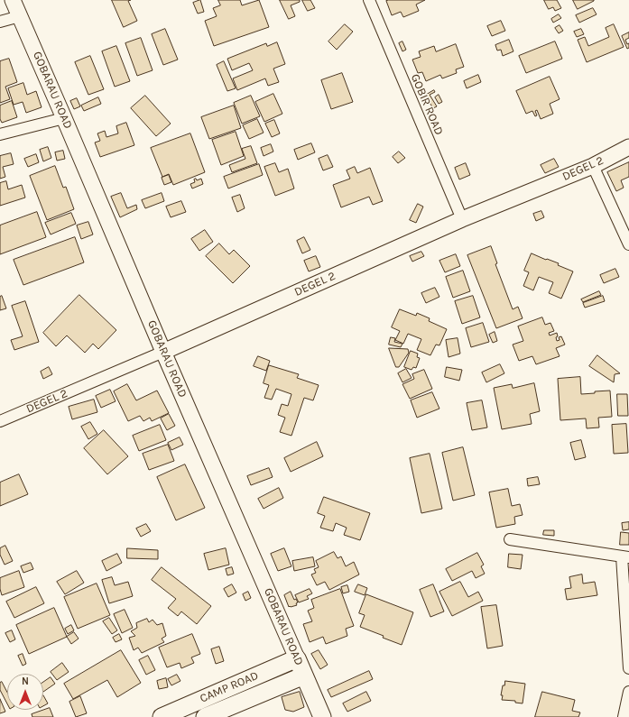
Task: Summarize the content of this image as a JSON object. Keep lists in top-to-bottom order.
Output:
{
  "streets": {
    "main road": ["GOBARAU ROAD", "CAMP ROAD"],
    "street": ["GOBIR ROAD", "DEGEL 2"]
  },
  "crossings": [
    ["GOBARAU ROAD", "DEGEL 2"],
    ["GOBARAU ROAD", "CAMP ROAD"],
    ["GOBIR ROAD", "DEGEL 2"]
  ],
  "north": "top"
}
